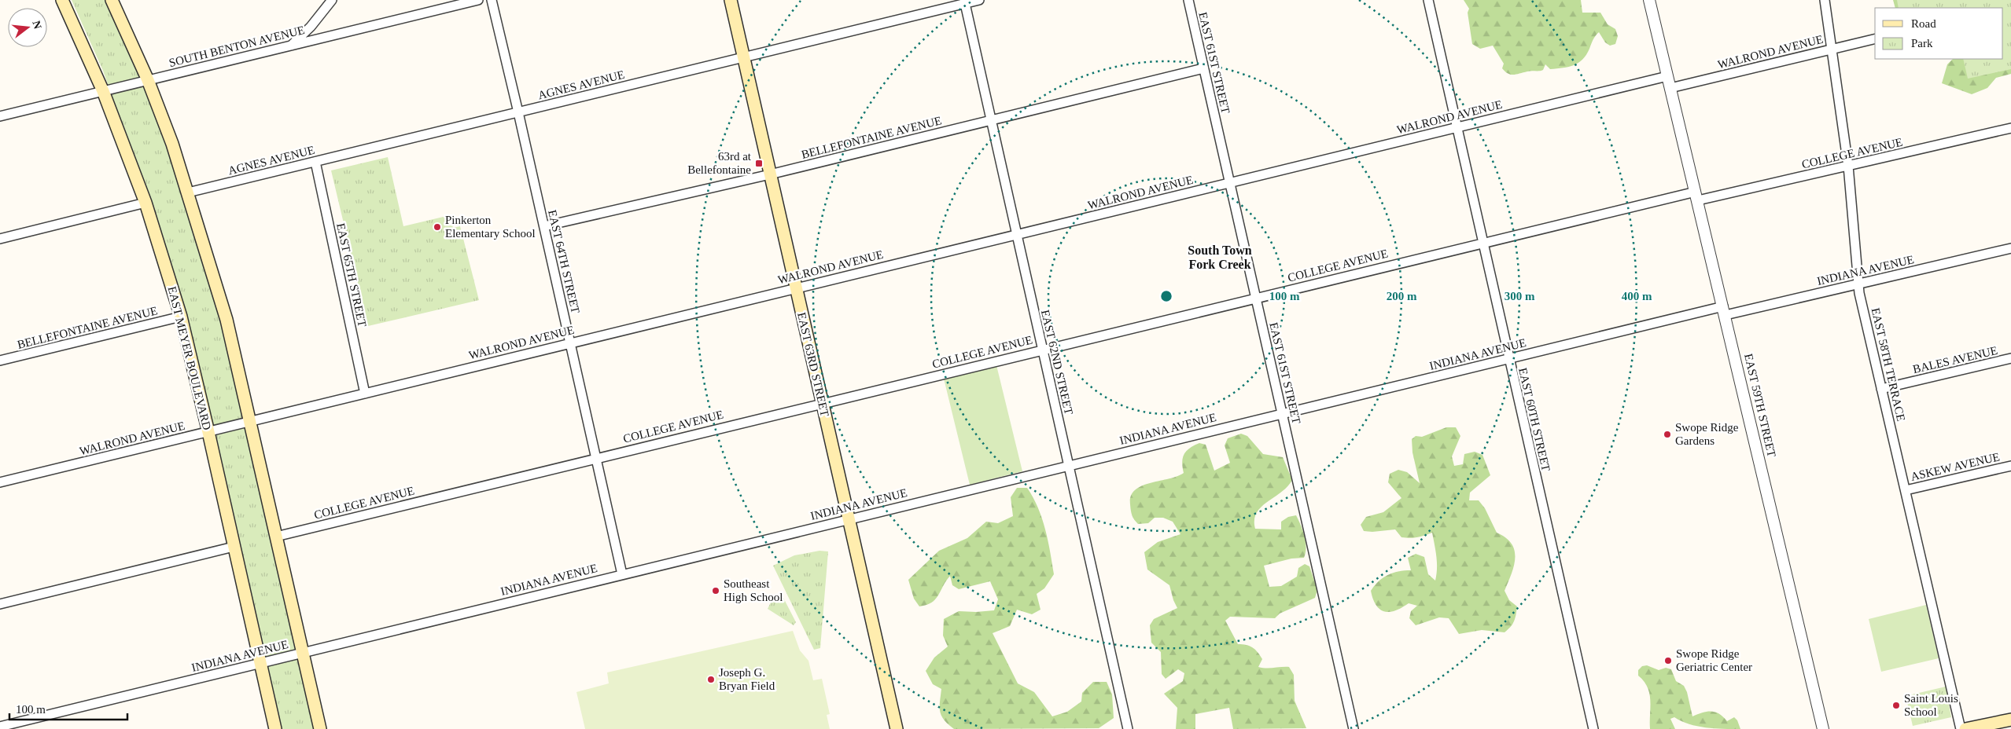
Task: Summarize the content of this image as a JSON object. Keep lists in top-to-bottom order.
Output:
{
  "streets": {
    "main road": ["EAST MEYER BOULEVARD", "EAST 63RD STREET"],
    "street": [
      "SOUTH BENTON AVENUE",
      "WALROND AVENUE",
      "EAST 61ST STREET",
      "AGNES AVENUE",
      "BELLEFONTAINE AVENUE",
      "COLLEGE AVENUE",
      "EAST 64TH STREET",
      "INDIANA AVENUE",
      "EAST 65TH STREET",
      "BALES AVENUE",
      "EAST 62ND STREET",
      "EAST 58TH TERRACE",
      "EAST 59TH STREET",
      "EAST 60TH STREET",
      "ASKEW AVENUE"
    ]
  },
  "crossings": [
    ["SOUTH BENTON AVENUE", "EAST MEYER BOULEVARD"],
    ["WALROND AVENUE", "EAST 61ST STREET"],
    ["WALROND AVENUE", "EAST 64TH STREET"],
    ["WALROND AVENUE", "EAST 65TH STREET"],
    ["WALROND AVENUE", "EAST MEYER BOULEVARD"],
    ["WALROND AVENUE", "EAST 62ND STREET"],
    ["WALROND AVENUE", "EAST 63RD STREET"],
    ["WALROND AVENUE", "EAST 58TH TERRACE"],
    ["WALROND AVENUE", "EAST 59TH STREET"],
    ["WALROND AVENUE", "EAST 60TH STREET"],
    ["EAST 61ST STREET", "BELLEFONTAINE AVENUE"],
    ["EAST 61ST STREET", "COLLEGE AVENUE"],
    ["EAST 61ST STREET", "INDIANA AVENUE"],
    ["AGNES AVENUE", "EAST 64TH STREET"],
    ["AGNES AVENUE", "EAST 65TH STREET"],
    ["AGNES AVENUE", "EAST 62ND STREET"],
    ["AGNES AVENUE", "EAST 63RD STREET"],
    ["BELLEFONTAINE AVENUE", "EAST 64TH STREET"],
    ["BELLEFONTAINE AVENUE", "EAST MEYER BOULEVARD"],
    ["BELLEFONTAINE AVENUE", "EAST 62ND STREET"],
    ["BELLEFONTAINE AVENUE", "EAST 63RD STREET"],
    ["COLLEGE AVENUE", "EAST 64TH STREET"],
    ["COLLEGE AVENUE", "EAST 62ND STREET"],
    ["COLLEGE AVENUE", "EAST 63RD STREET"],
    ["COLLEGE AVENUE", "EAST 58TH TERRACE"],
    ["COLLEGE AVENUE", "EAST 59TH STREET"],
    ["COLLEGE AVENUE", "EAST 60TH STREET"],
    ["EAST 64TH STREET", "INDIANA AVENUE"],
    ["INDIANA AVENUE", "EAST MEYER BOULEVARD"],
    ["INDIANA AVENUE", "EAST 62ND STREET"],
    ["INDIANA AVENUE", "EAST 63RD STREET"],
    ["INDIANA AVENUE", "EAST 58TH TERRACE"],
    ["INDIANA AVENUE", "EAST 59TH STREET"],
    ["INDIANA AVENUE", "EAST 60TH STREET"],
    ["BALES AVENUE", "EAST 58TH TERRACE"],
    ["EAST 58TH TERRACE", "ASKEW AVENUE"]
  ],
  "districts": ["South Town Fork Creek"],
  "places": {
    "transit": ["63rd at Bellefontaine"],
    "other": [
      "Pinkerton Elementary School",
      "Swope Ridge Gardens",
      "Southeast High School",
      "Swope Ridge Geriatric Center",
      "Joseph G. Bryan Field",
      "Saint Louis School"
    ]
  },
  "legend": ["Road", "Park"],
  "scale_bar": "100 m",
  "north": "right",
  "rings": [
    "100 m",
    "200 m",
    "300 m",
    "400 m"
  ]
}
